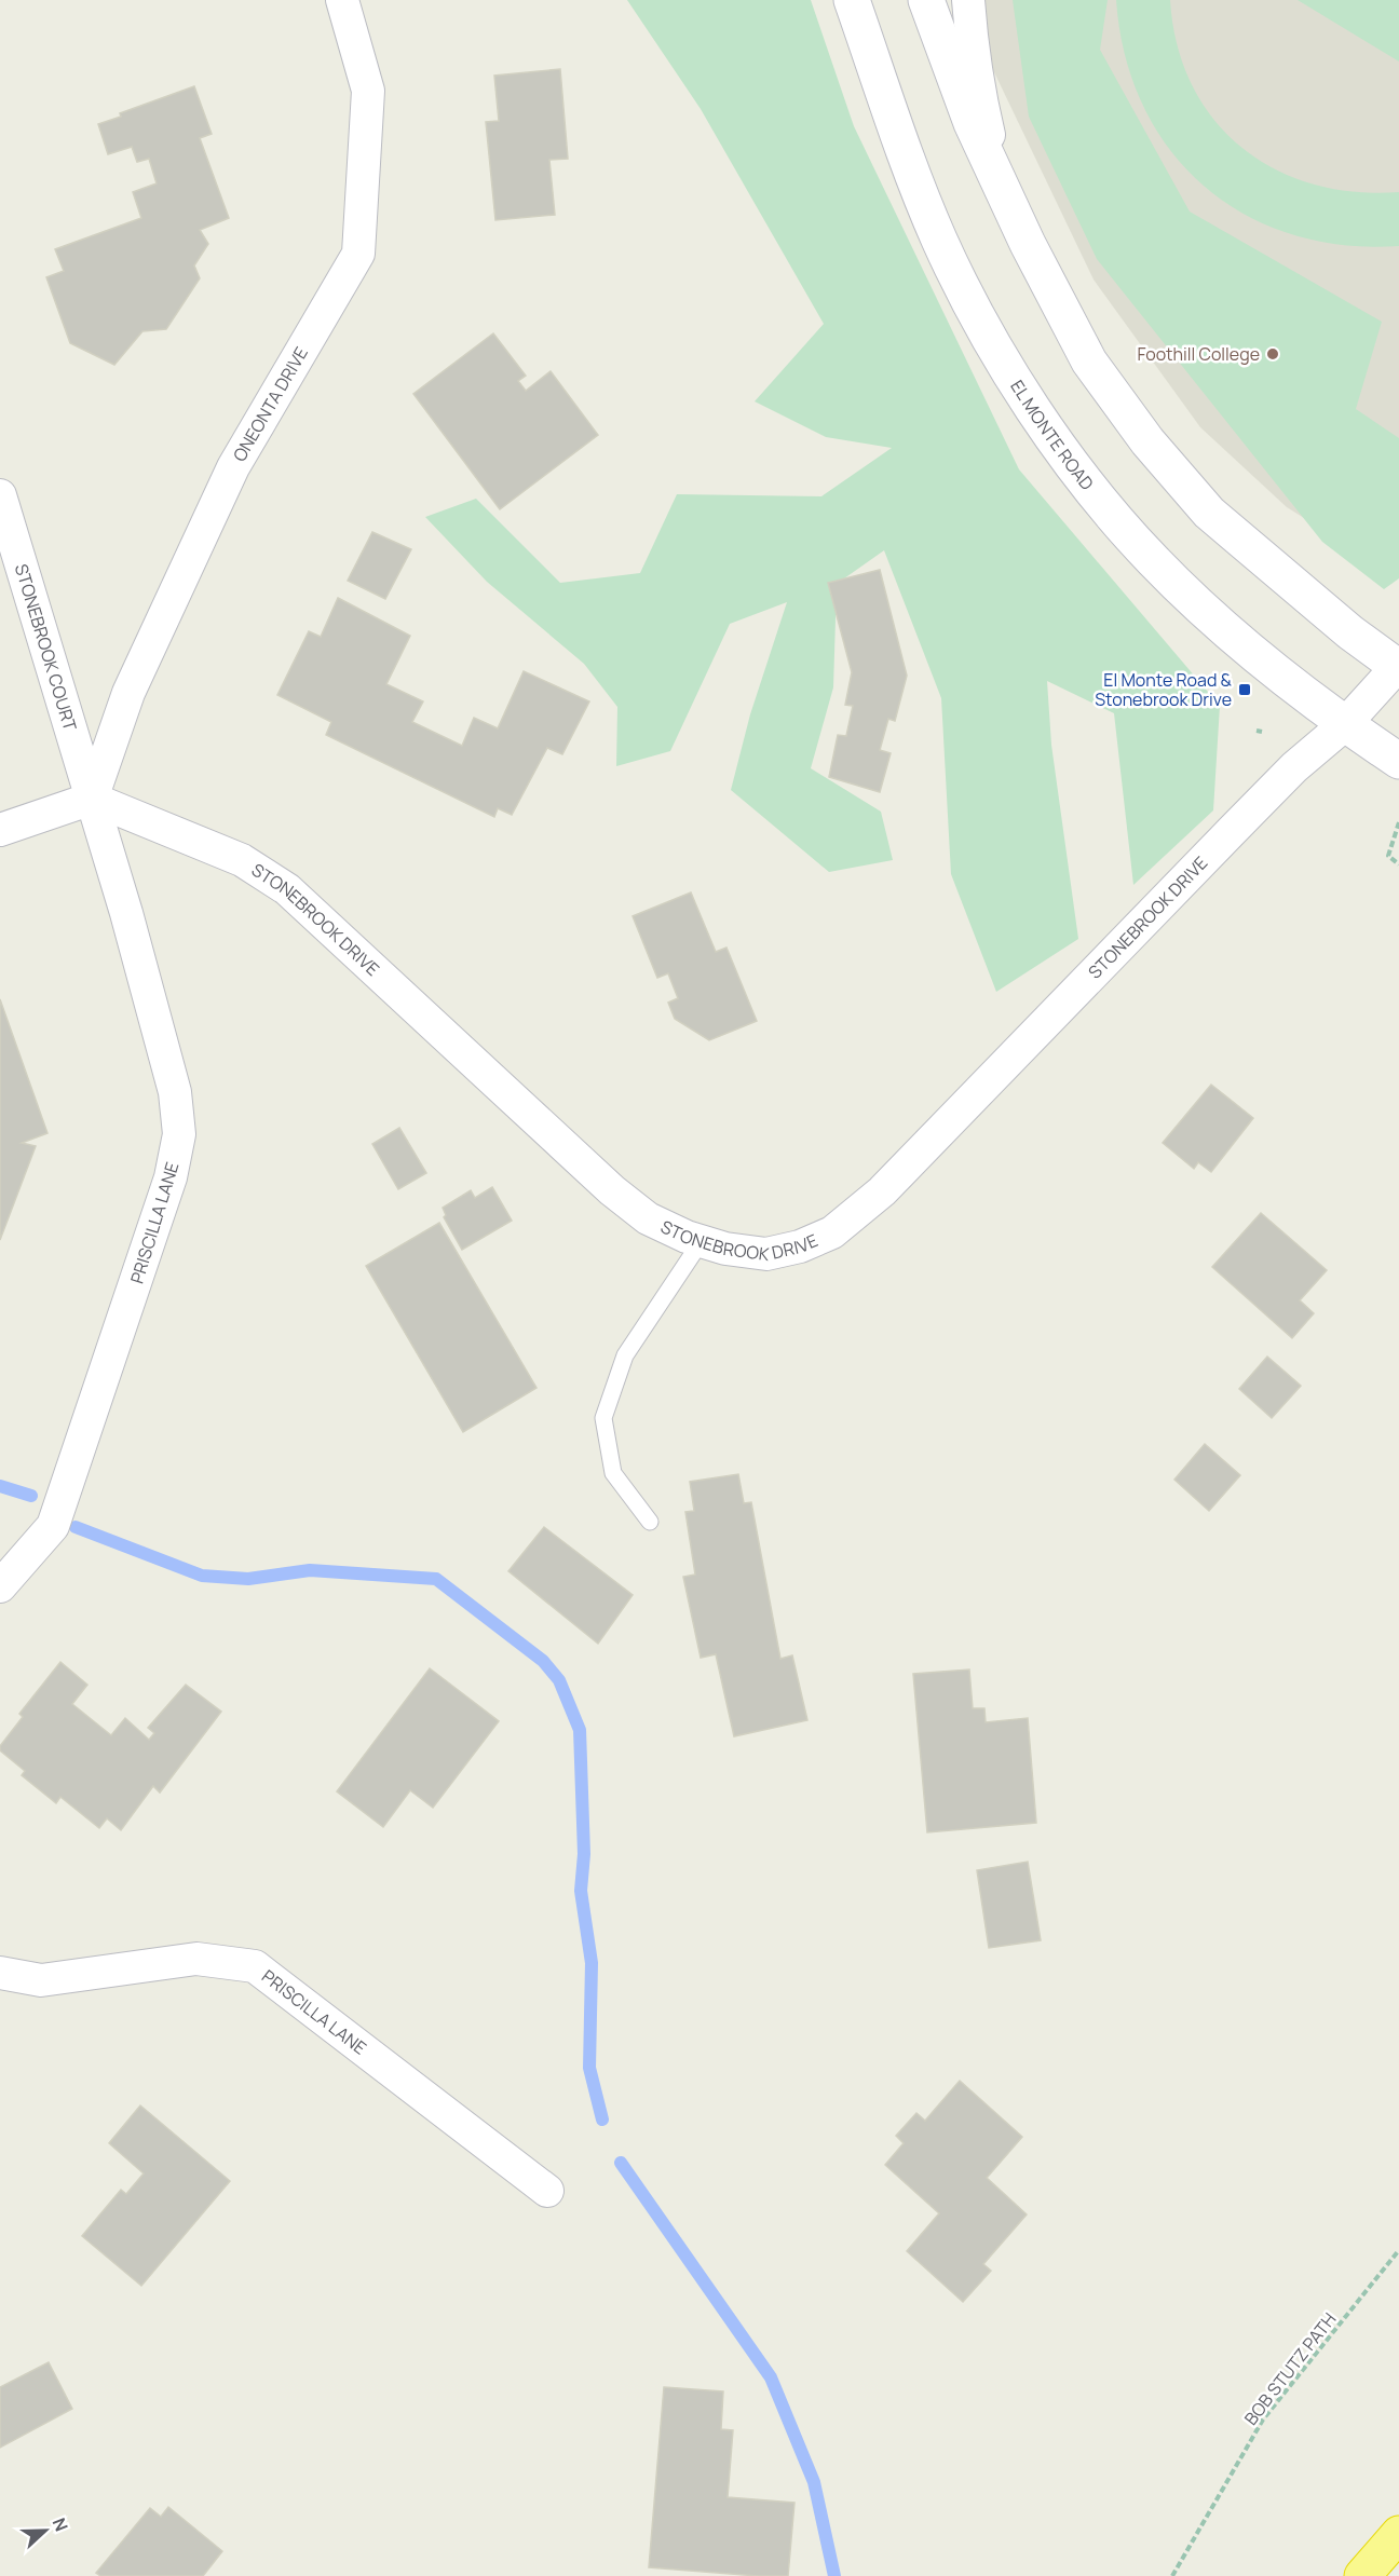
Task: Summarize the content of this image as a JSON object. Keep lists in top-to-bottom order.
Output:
{
  "streets": {
    "street": [
      "ONEONTA DRIVE",
      "EL MONTE ROAD",
      "STONEBROOK COURT",
      "STONEBROOK DRIVE",
      "PRISCILLA LANE"
    ],
    "path": ["BOB STUTZ PATH"]
  },
  "crossings": [
    ["ONEONTA DRIVE", "STONEBROOK COURT"],
    ["ONEONTA DRIVE", "STONEBROOK DRIVE"],
    ["ONEONTA DRIVE", "PRISCILLA LANE"],
    ["EL MONTE ROAD", "STONEBROOK DRIVE"],
    ["STONEBROOK COURT", "STONEBROOK DRIVE"],
    ["STONEBROOK COURT", "PRISCILLA LANE"],
    ["STONEBROOK DRIVE", "PRISCILLA LANE"]
  ],
  "places": {
    "other": ["Foothill College"],
    "transit": ["El Monte Road & Stonebrook Drive"]
  },
  "north": "right"
}
